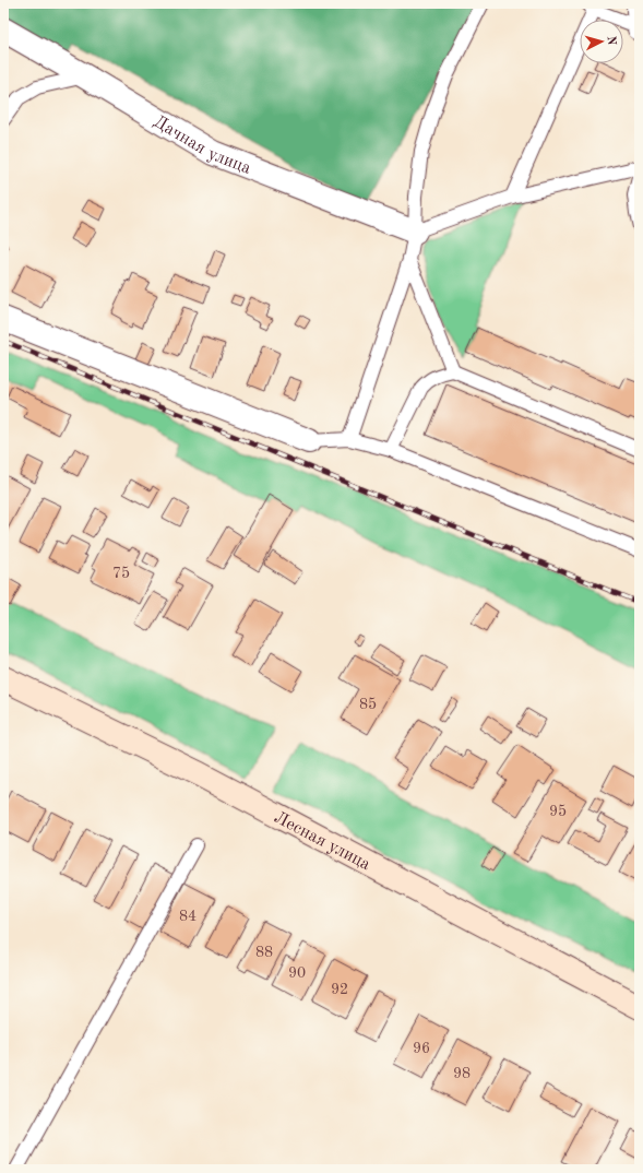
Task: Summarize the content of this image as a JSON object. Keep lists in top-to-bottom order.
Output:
{
  "streets": {
    "street": ["Дачная улица", "Лесная улица"]
  },
  "house_numbers": [
    "75",
    "85",
    "95",
    "84",
    "88",
    "90",
    "92",
    "96",
    "98"
  ],
  "north": "right"
}
